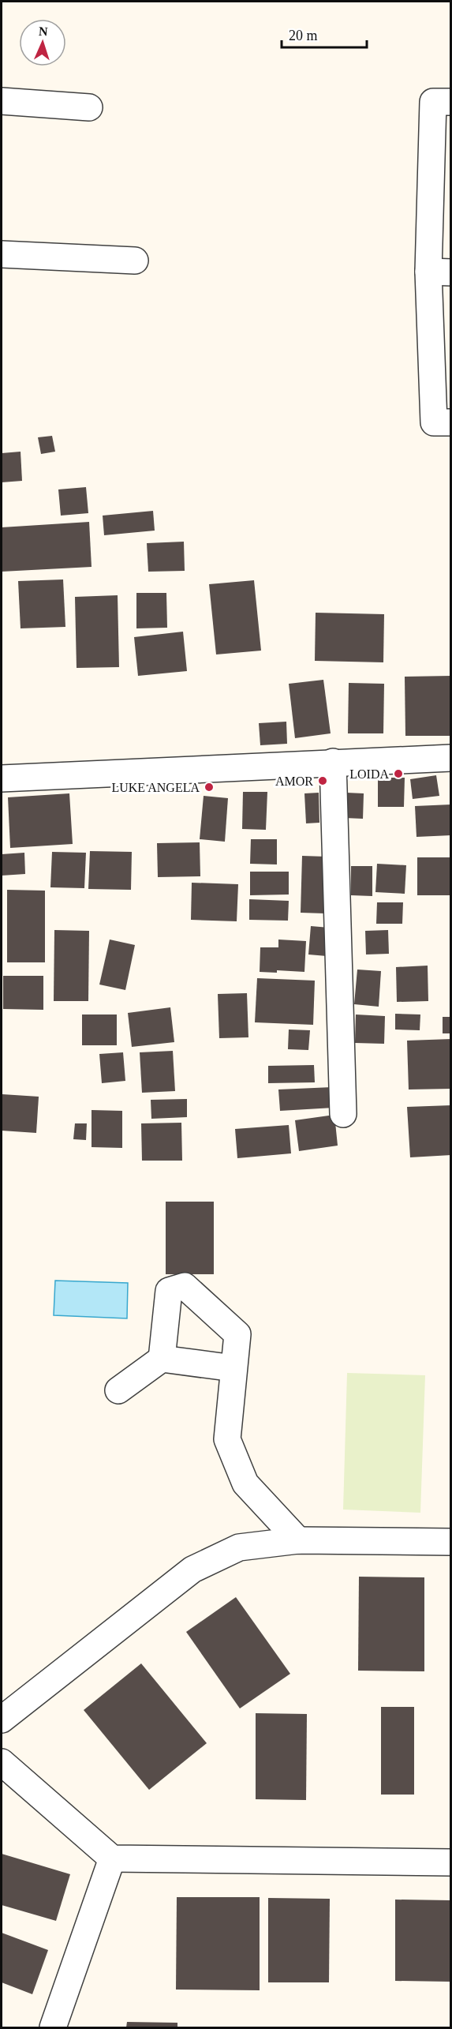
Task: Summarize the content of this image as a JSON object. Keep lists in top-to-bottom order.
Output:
{
  "places": ["LOIDA", "AMOR", "LUKE ANGELA"],
  "scale_bar": "20 m",
  "north": "top"
}
